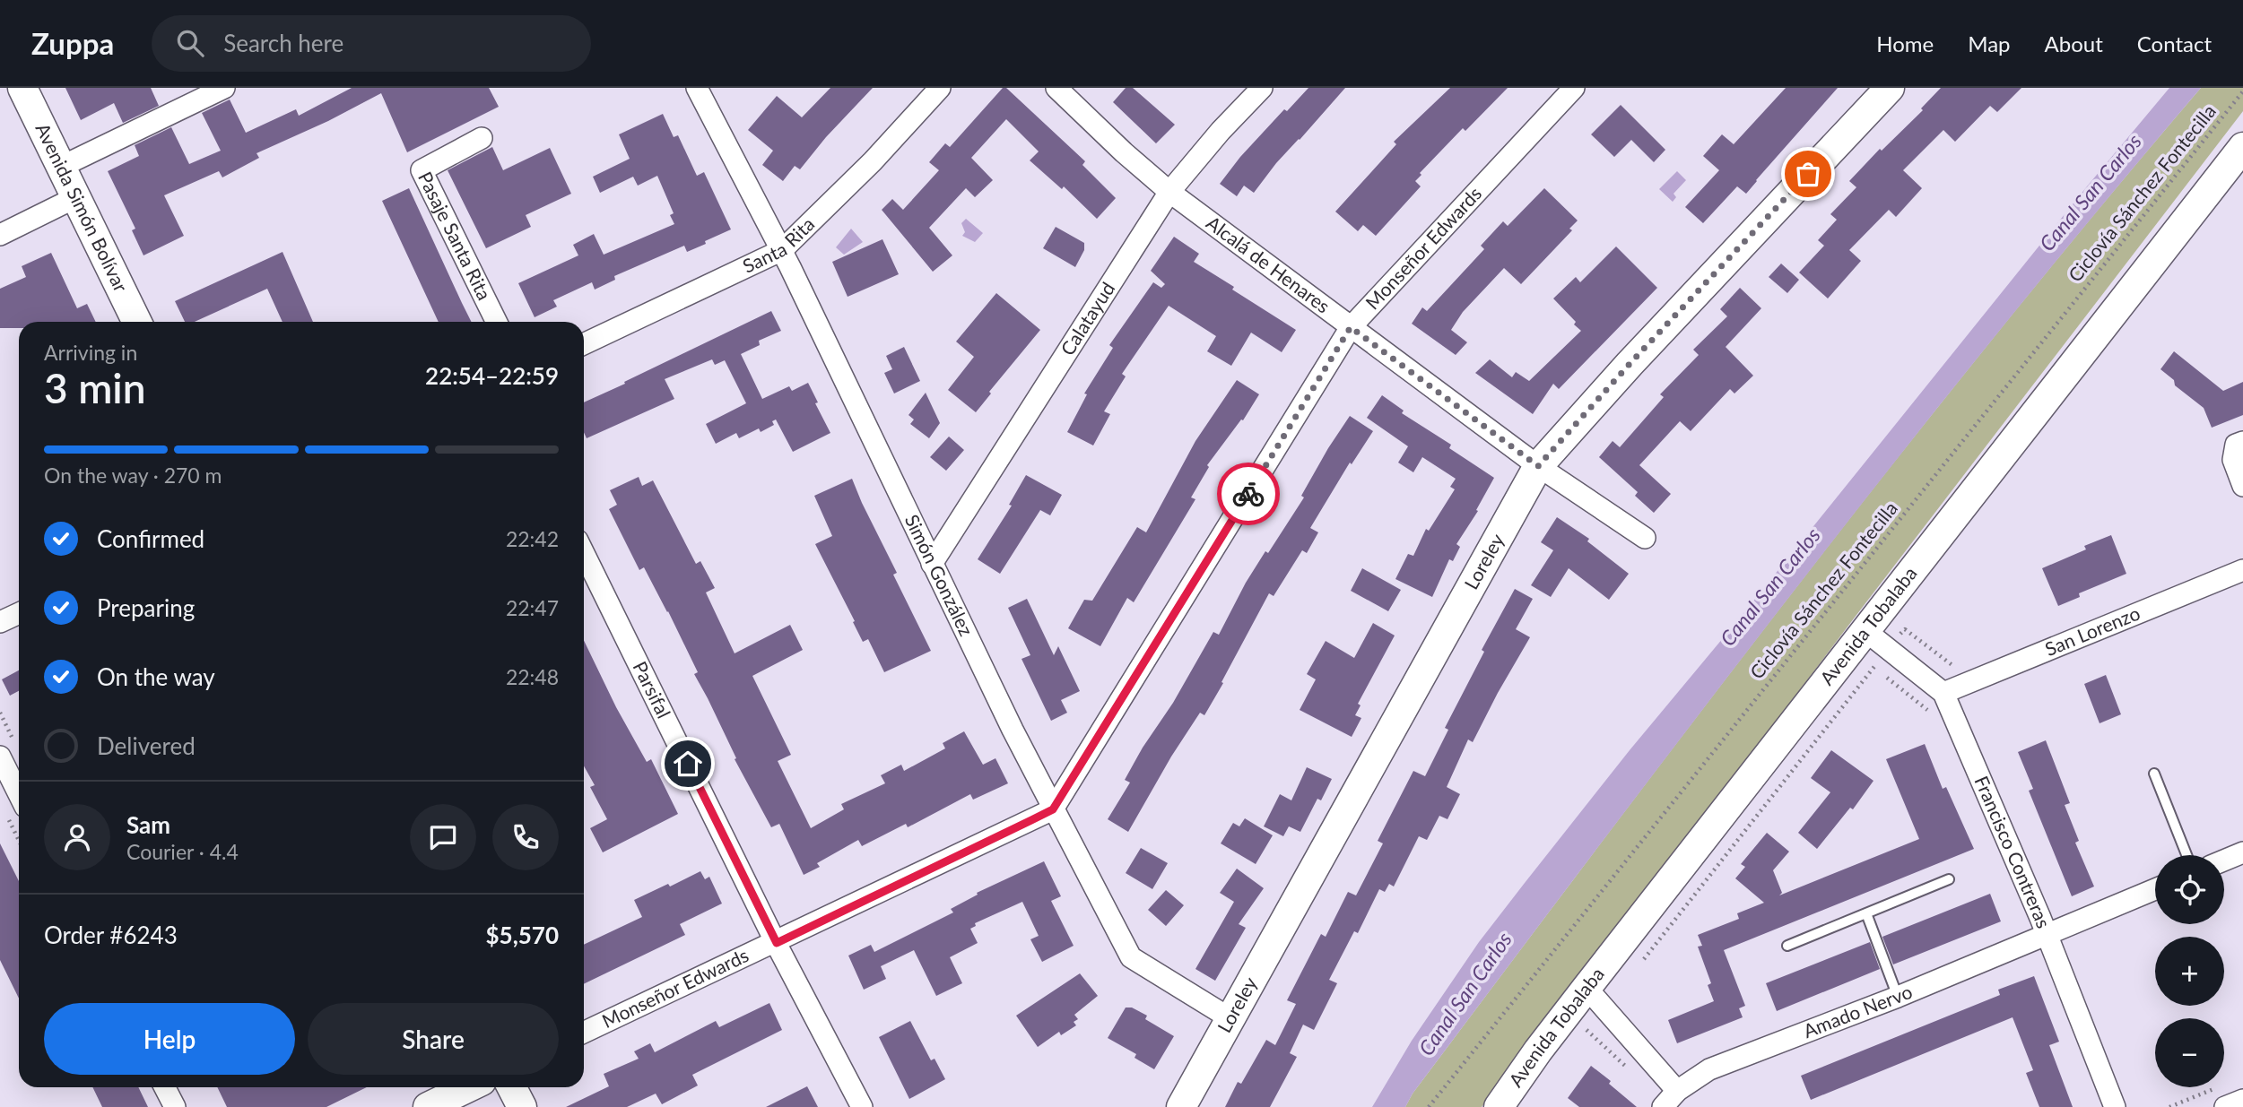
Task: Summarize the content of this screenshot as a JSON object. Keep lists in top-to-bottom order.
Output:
{
  "streets": {
    "street": [
      "Avenida Simón Bolívar",
      "Pasaje Santa Rita",
      "Santa Rita",
      "Monseñor Edwards",
      "Alcalá de Henares",
      "Calatayud",
      "Loreley",
      "Simón González",
      "Avenida Tobalaba",
      "San Lorenzo",
      "Parsifal",
      "Francisco Contreras",
      "Amado Nervo"
    ],
    "path": ["Ciclovía Sánchez Fontecilla"]
  },
  "crossings": [
    ["Santa Rita", "Simón González"],
    ["Monseñor Edwards", "Alcalá de Henares"],
    ["Monseñor Edwards", "Simón González"],
    ["Monseñor Edwards", "Parsifal"],
    ["Alcalá de Henares", "Calatayud"],
    ["Alcalá de Henares", "Loreley"],
    ["Calatayud", "Simón González"],
    ["Loreley", "Simón González"],
    ["Avenida Tobalaba", "Francisco Contreras"],
    ["San Lorenzo", "Francisco Contreras"],
    ["Francisco Contreras", "Amado Nervo"]
  ],
  "water": ["Canal San Carlos"],
  "page": {
    "header": "Zuppa",
    "search": "Search here",
    "nav": [
      "Home",
      "Map",
      "About",
      "Contact"
    ],
    "heading": ["3 min", "Arriving in", "22:54–22:59"],
    "panel": [
      "Sam",
      "Courier · 4.4",
      "Order #6243",
      "$5,570"
    ],
    "bar": "On the way · 270 m",
    "list": [
      ["Confirmed", "22:42"],
      ["Preparing", "22:47"],
      ["On the way", "22:48"],
      "Delivered"
    ],
    "map_buttons": ["+", "−"],
    "buttons": ["Help", "Share"]
  }
}
